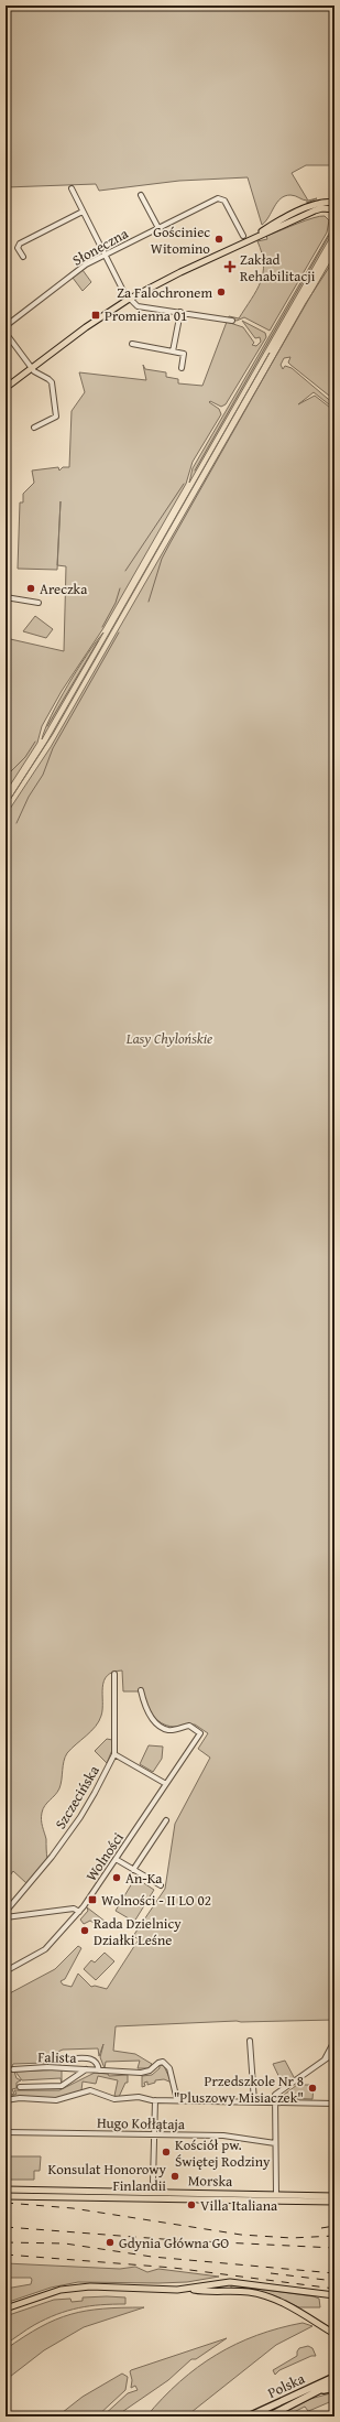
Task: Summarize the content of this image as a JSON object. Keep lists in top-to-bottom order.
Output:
{
  "streets": {
    "highway": ["Polska"],
    "main road": ["Morska"],
    "street": [
      "Słoneczna",
      "Szczecińska",
      "Wolności",
      "Falista",
      "Hugo Kołłątaja"
    ]
  },
  "parks": ["Lasy Chylońskie"],
  "places": {
    "other": [
      "Gościniec Witomino",
      "Za Falochronem",
      "Areczka",
      "An-Ka",
      "Rada Dzielnicy Działki Leśne",
      "Przedszkole Nr 8 \"Pluszowy Misiaczek\"",
      "Kościół pw. Świętej Rodziny",
      "Konsulat Honorowy Finlandii",
      "Villa Italiana",
      "Gdynia Główna GO"
    ],
    "health": ["Zakład Rehabilitacji"],
    "transit": ["Promienna 01", "Wolności - II LO 02"]
  }
}
